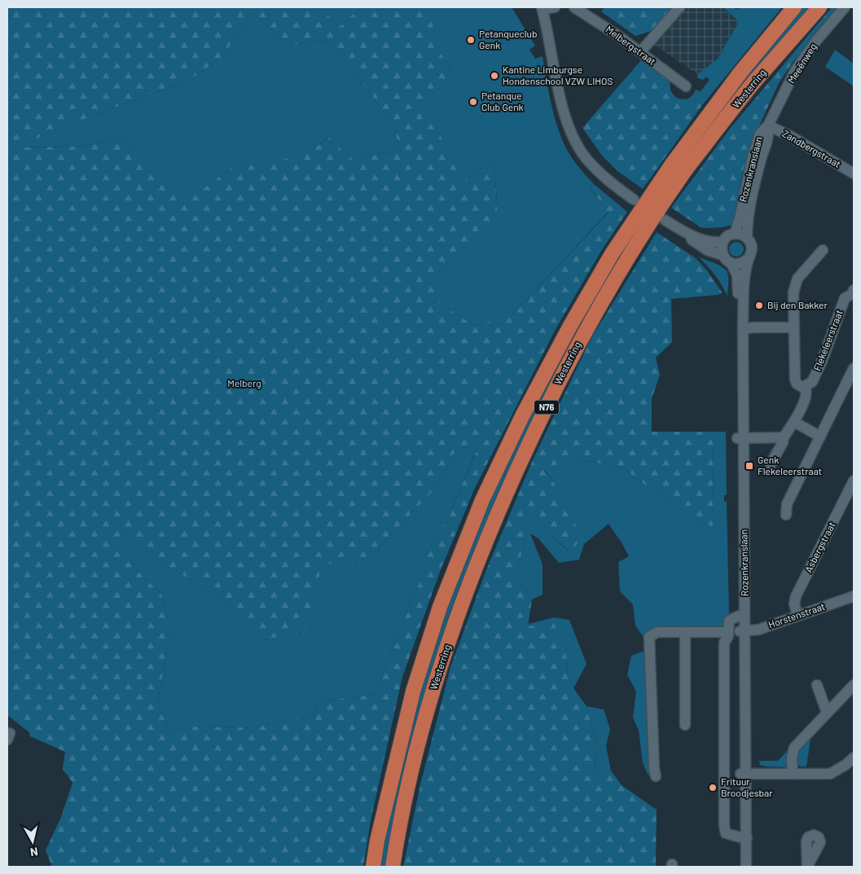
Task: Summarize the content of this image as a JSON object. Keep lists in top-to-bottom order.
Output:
{
  "streets": {
    "highway": ["Westerring", "N76"],
    "street": [
      "Melbergstraat",
      "Meeënweg",
      "Zandbergstraat",
      "Rozenkranslaan",
      "Flekeleerstraat",
      "Asbergstraat",
      "Horstenstraat"
    ]
  },
  "crossings": [
    ["Meeënweg", "Zandbergstraat"],
    ["Meeënweg", "Rozenkranslaan"],
    ["Zandbergstraat", "Rozenkranslaan"],
    ["Rozenkranslaan", "Horstenstraat"],
    ["Asbergstraat", "Horstenstraat"]
  ],
  "parks": ["Melberg"],
  "places": {
    "other": [
      "Petanqueclub Genk",
      "Kantine Limburgse Hondenschool VZW LIHOS",
      "Petanque Club Genk",
      "Bij den Bakker",
      "Frituur Broodjesbar"
    ],
    "transit": ["Genk Flekeleerstraat"]
  },
  "north": "bottom"
}
